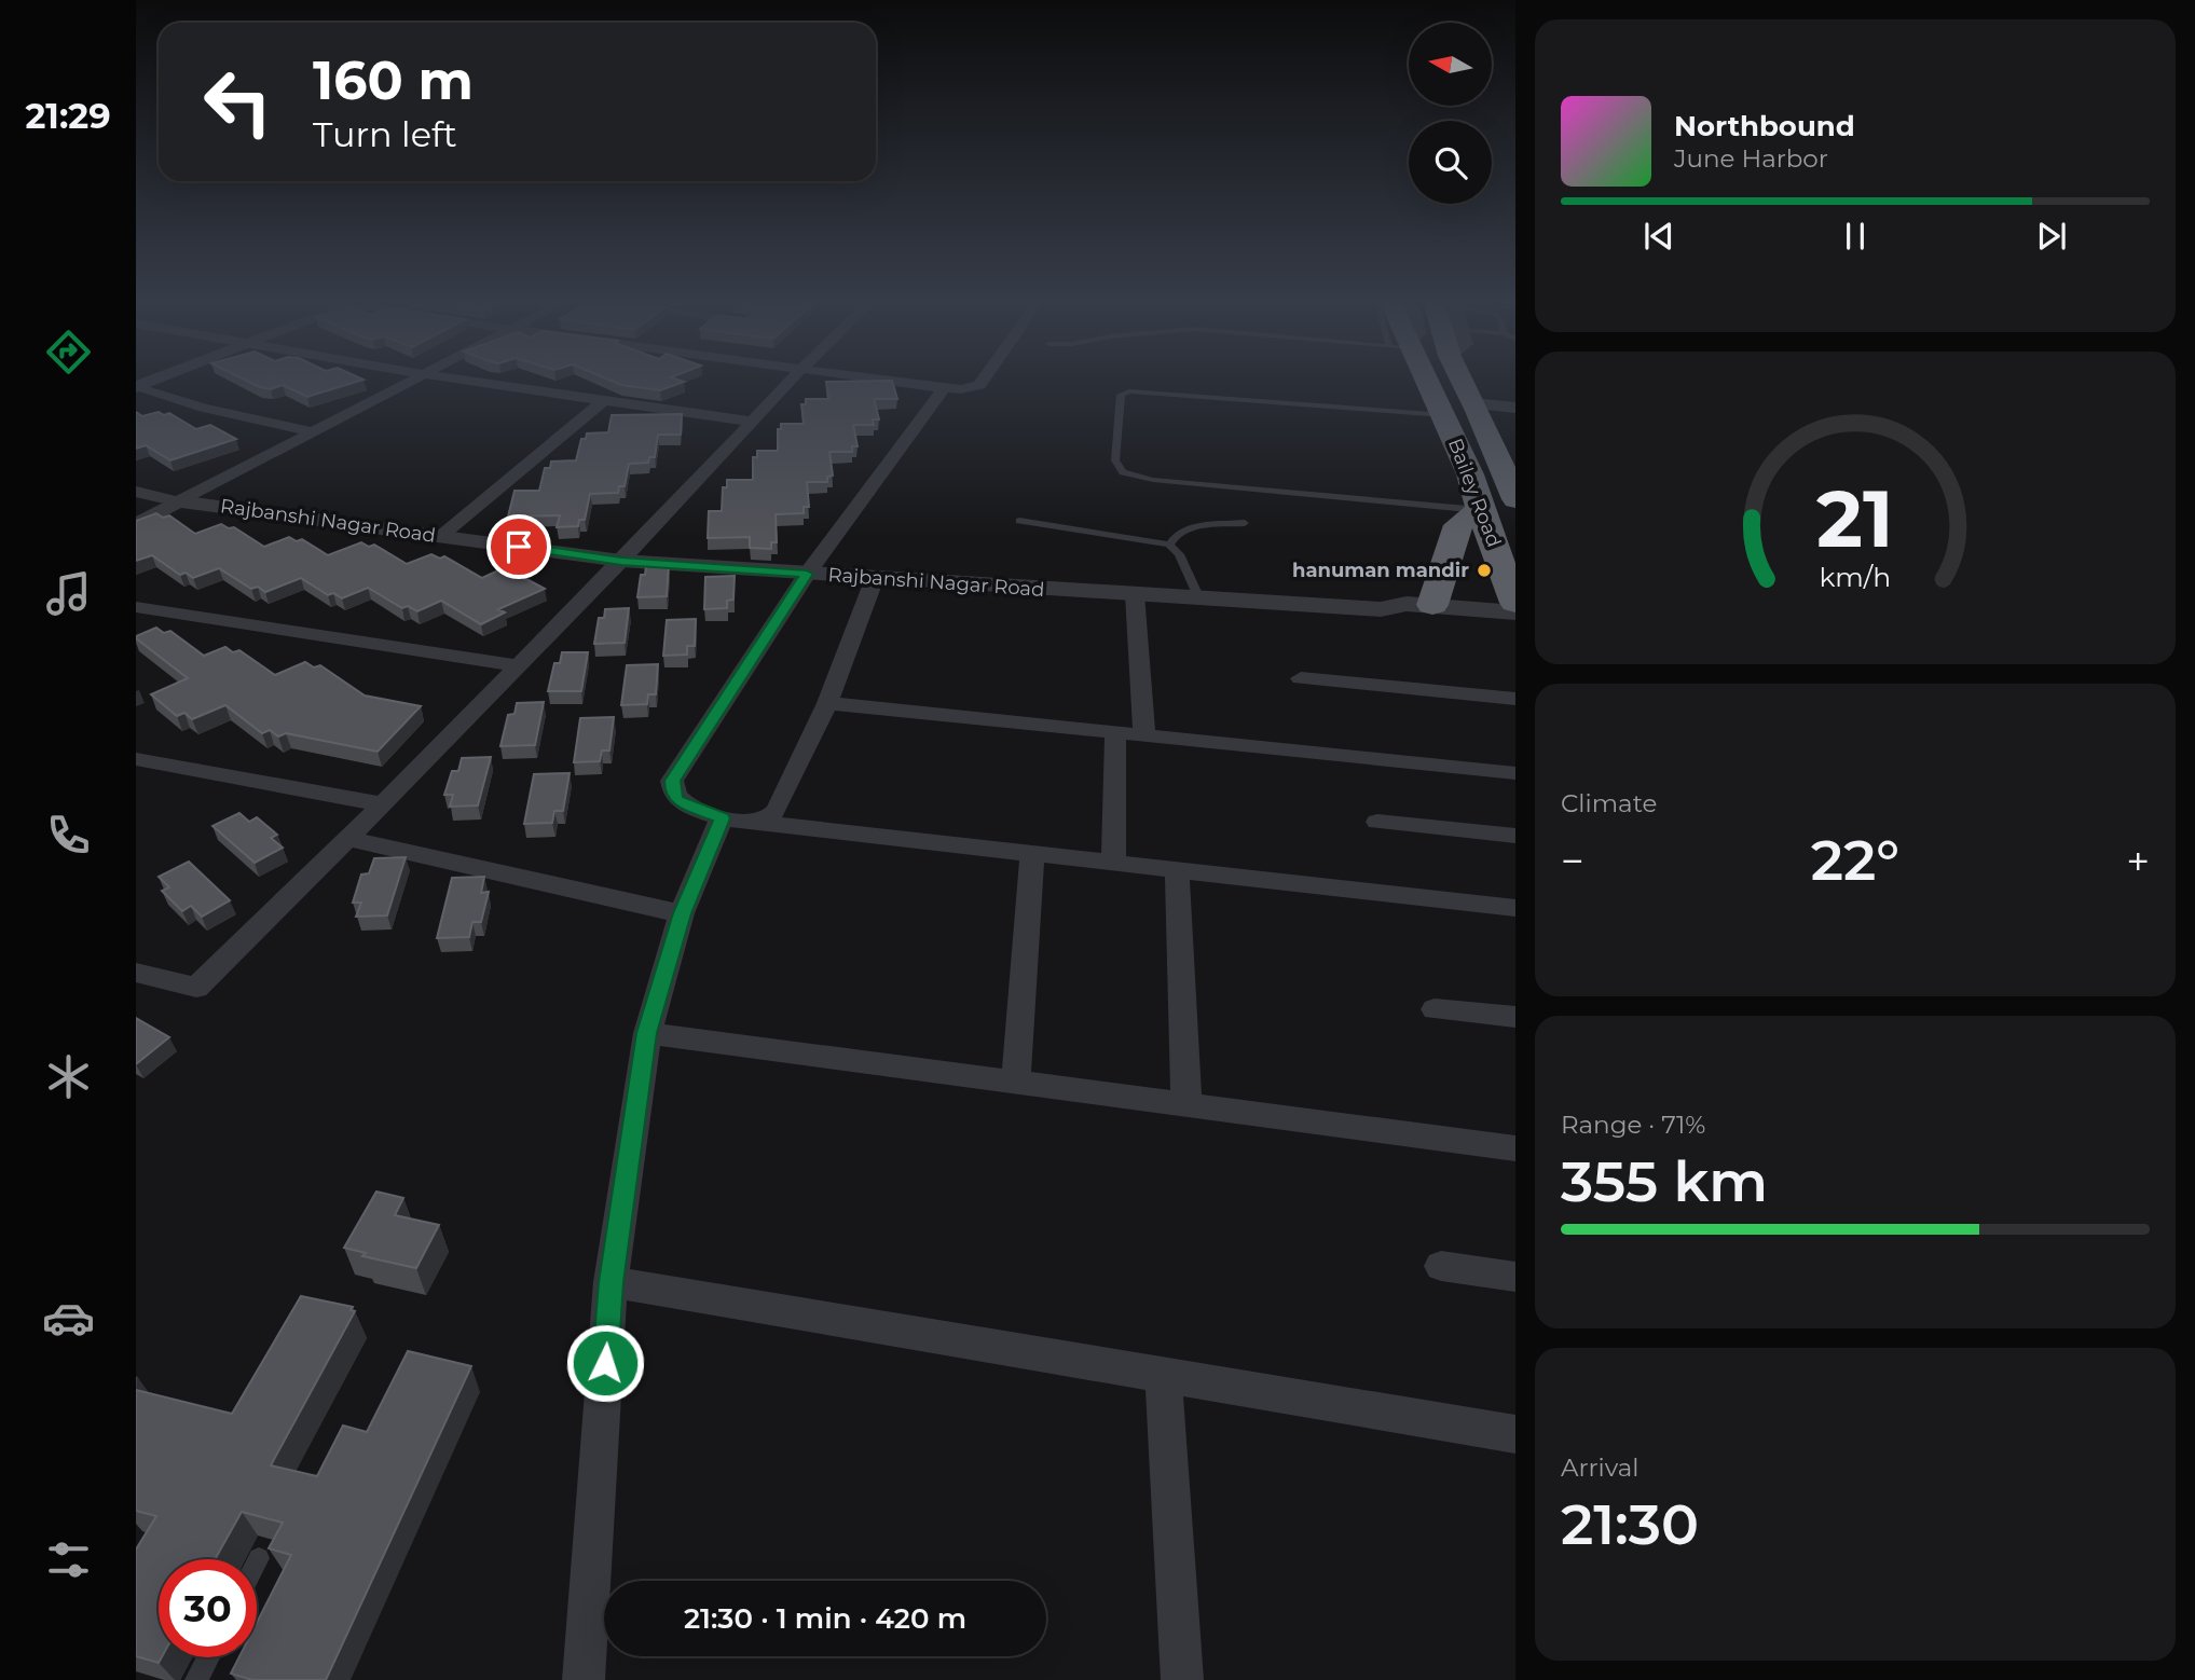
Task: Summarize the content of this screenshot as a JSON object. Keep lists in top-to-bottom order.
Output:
{
  "streets": {
    "highway": ["Bailey Road"],
    "street": ["Rajbanshi Nagar Road"]
  },
  "places": ["hanuman mandir"],
  "north": "left",
  "page": {
    "tabs": "21:29",
    "turn": ["160 m", "Turn left"],
    "song": ["Northbound", "June Harbor"],
    "tile": [
      "Climate",
      ["Range · 71%", "355 km"],
      ["Arrival", "21:30"]
    ],
    "heat": ["−", "22°", "+"],
    "limit": "30",
    "trip": "21:30 · 1 min · 420 m",
    "gauge": ["21", "km/h"]
  }
}
